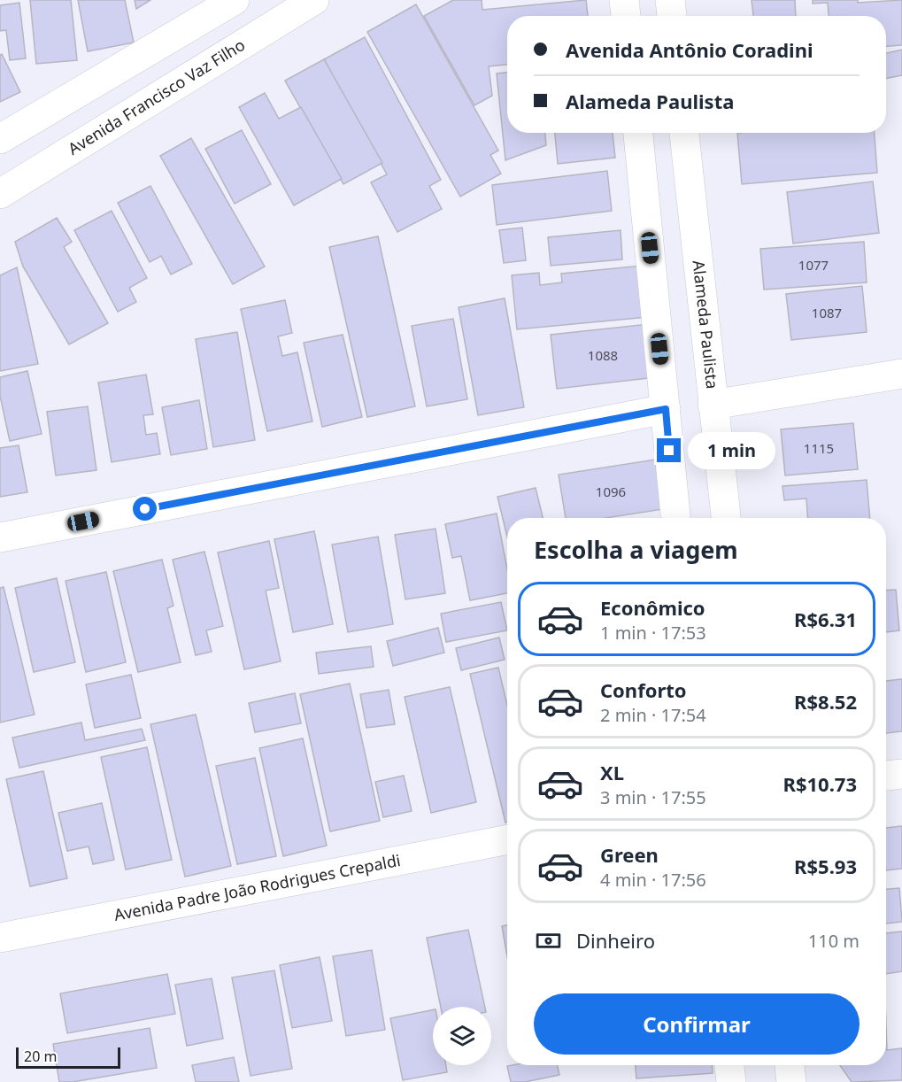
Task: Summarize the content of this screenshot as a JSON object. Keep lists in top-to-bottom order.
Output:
{
  "streets": {
    "main road": ["Avenida Francisco Vaz Filho", "Alameda Paulista", "Avenida Padre João Rodrigues Crepaldi"]
  },
  "house_numbers": [
    "1077",
    "1087",
    "1088",
    "1115",
    "1096"
  ],
  "scale_bar": "20 m",
  "page": {
    "banner": ["Avenida Antônio Coradini", "Alameda Paulista"],
    "bubble": "1 min",
    "heading": "Escolha a viagem",
    "list": [
      {
        "name": "Econômico",
        "note": "1 min · 17:53",
        "value": "R$6.31"
      },
      {
        "name": "Conforto",
        "note": "2 min · 17:54",
        "value": "R$8.52"
      },
      {
        "name": "XL",
        "note": "3 min · 17:55",
        "value": "R$10.73"
      },
      {
        "name": "Green",
        "note": "4 min · 17:56",
        "value": "R$5.93"
      }
    ],
    "pay": ["Dinheiro", "110 m"],
    "buttons": "Confirmar",
    "scale": "20 m"
  }
}
